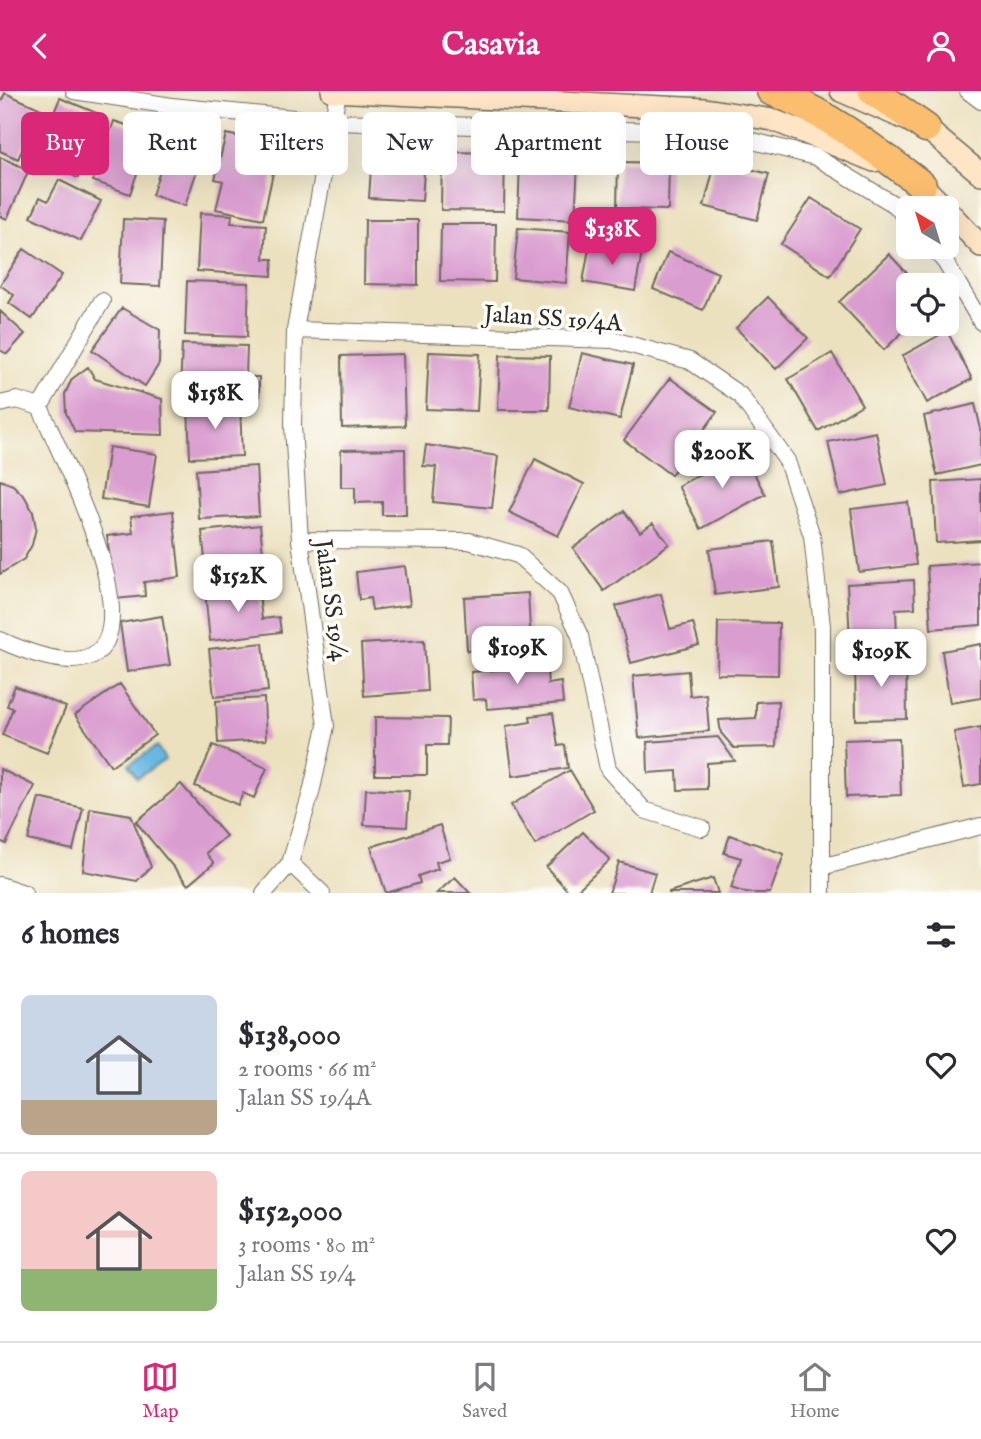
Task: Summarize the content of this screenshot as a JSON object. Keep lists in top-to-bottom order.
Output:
{
  "streets": {
    "street": ["Jalan SS 19/4A", "Jalan SS 19/4"]
  },
  "crossings": [
    ["Jalan SS 19/4A", "Jalan SS 19/4"]
  ],
  "north": "top left",
  "page": {
    "header": "Casavia",
    "chip": [
      "Buy",
      "Rent",
      "Filters",
      "New",
      "Apartment",
      "House"
    ],
    "price": [
      "$138K",
      "$158K",
      "$200K",
      "$152K",
      "$109K",
      "$109K"
    ],
    "heading": "6 homes",
    "list": [
      {
        "name": "$138,000",
        "note": "2 rooms · 66 m² · Jalan SS 19/4A"
      },
      {
        "name": "$152,000",
        "note": "3 rooms · 80 m² · Jalan SS 19/4"
      }
    ],
    "tabs": ["Map", "Saved", "Home"]
  }
}
